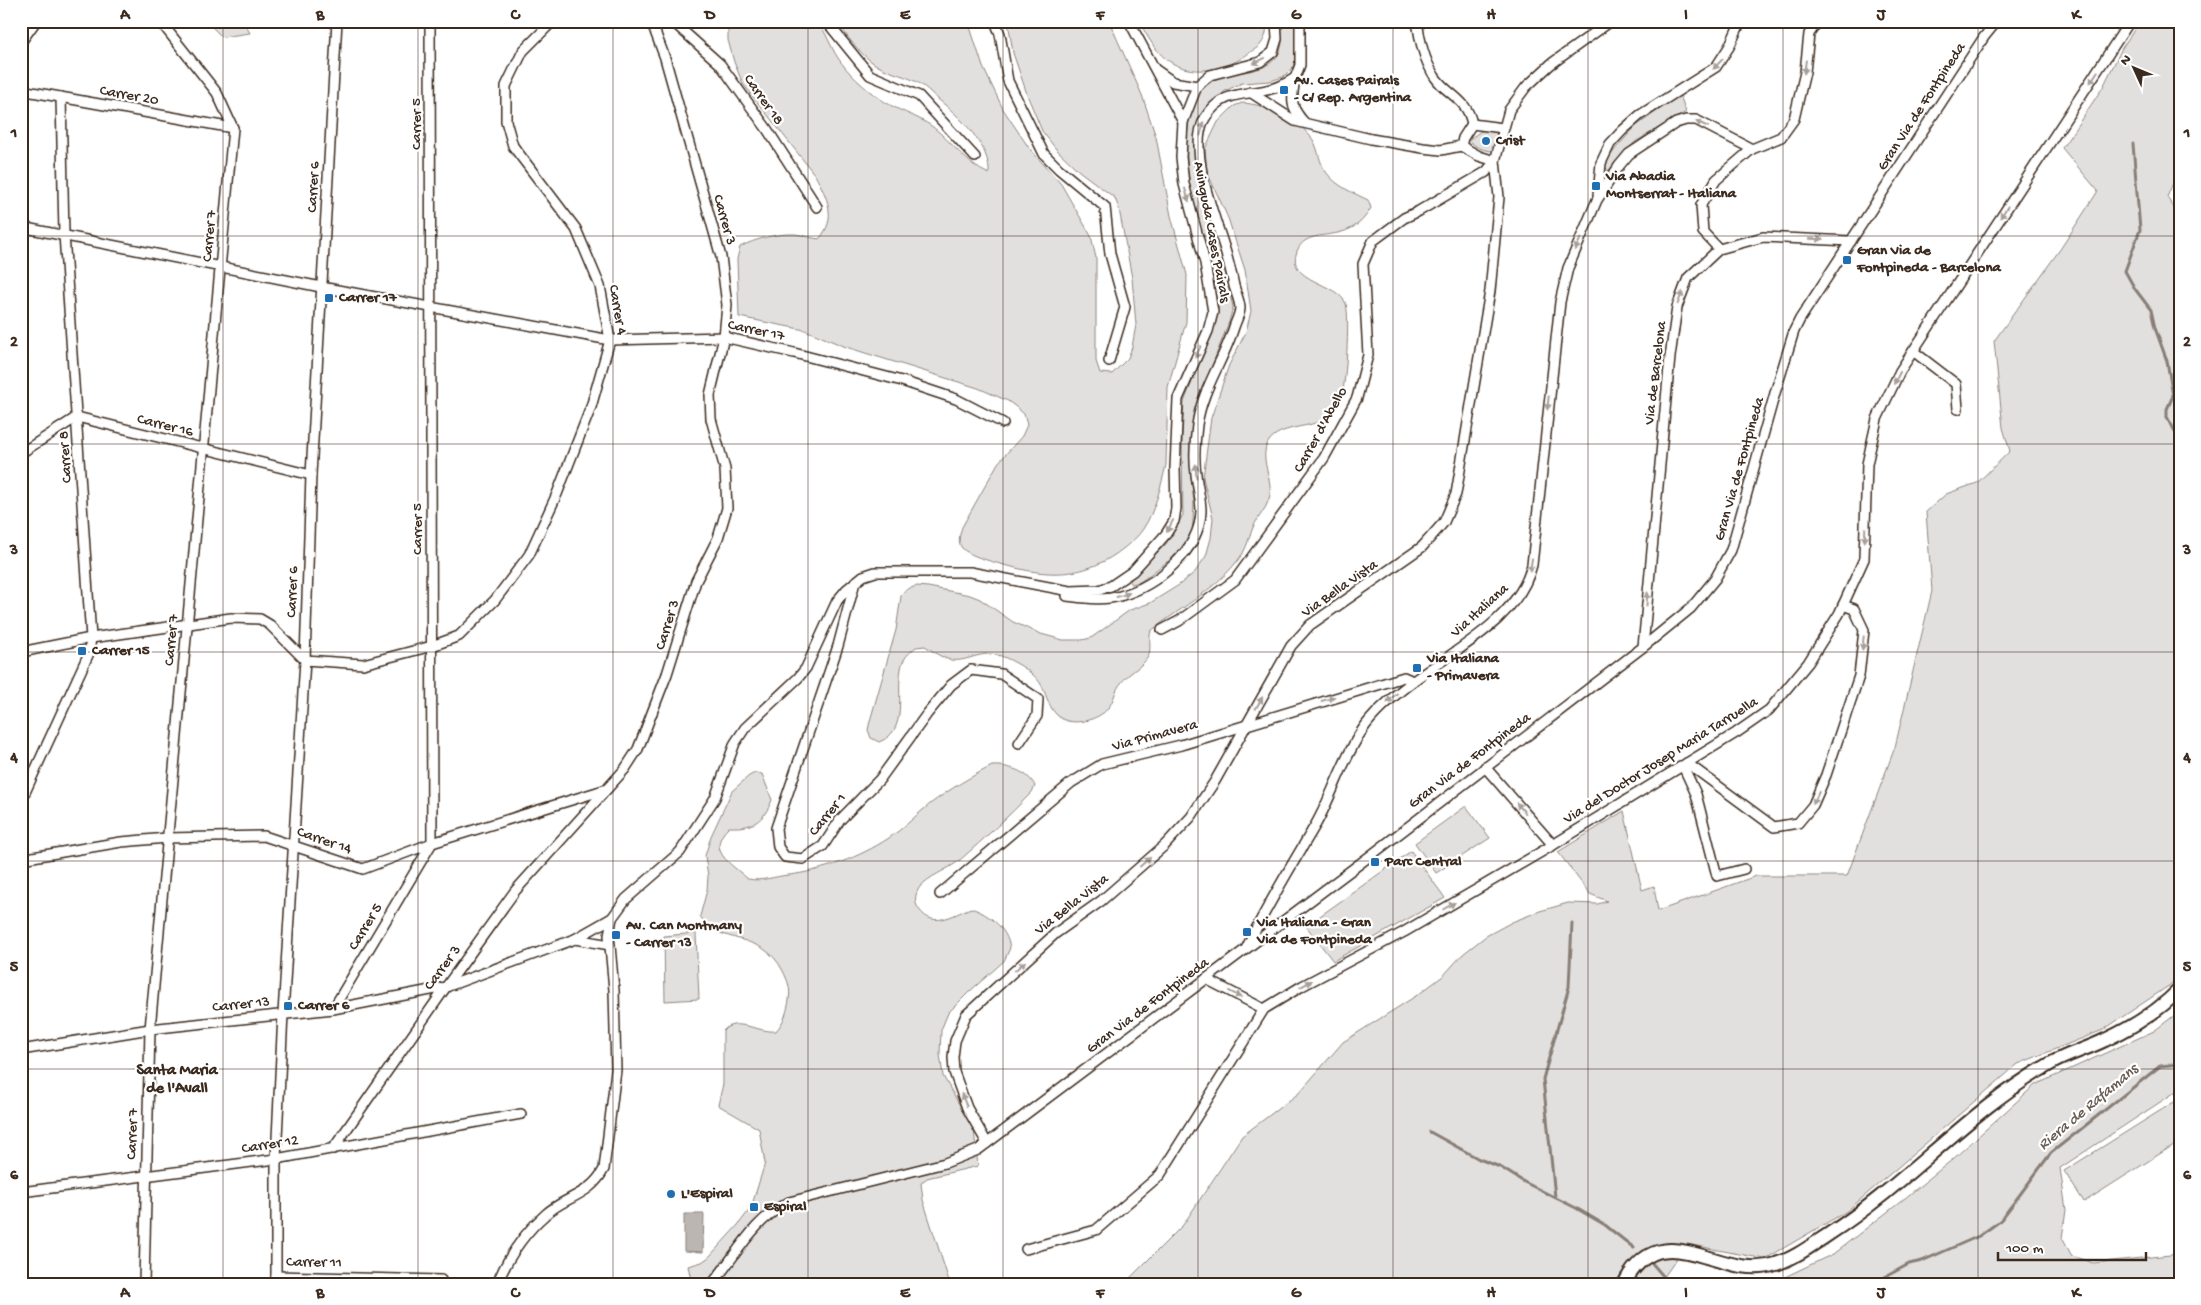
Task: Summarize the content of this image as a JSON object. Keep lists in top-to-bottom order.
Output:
{
  "streets": {
    "street": [
      "Carrer 20",
      "Carrer 18",
      "Gran Via de Fontpineda",
      "Carrer 5",
      "Carrer 6",
      "Carrer 3",
      "Avinguda Cases Pairals",
      "Carrer 7",
      "Carrer 4",
      "Carrer 17",
      "Via de Barcelona",
      "Carrer 16",
      "Carrer d'Abello",
      "Carrer 8",
      "Via Bella Vista",
      "Via Italiana",
      "Via Primavera",
      "Via del Doctor Josep Maria Tarruella",
      "Carrer 1",
      "Carrer 14",
      "Carrer 13",
      "Carrer 12",
      "Carrer 11"
    ]
  },
  "crossings": [
    ["Carrer 20", "Carrer 7"],
    ["Carrer 20", "Carrer 8"],
    ["Gran Via de Fontpineda", "Via de Barcelona"],
    ["Gran Via de Fontpineda", "Via Bella Vista"],
    ["Gran Via de Fontpineda", "Via Italiana"],
    ["Carrer 5", "Carrer 4"],
    ["Carrer 5", "Carrer 17"],
    ["Carrer 5", "Carrer 14"],
    ["Carrer 5", "Carrer 13"],
    ["Carrer 6", "Carrer 17"],
    ["Carrer 6", "Carrer 16"],
    ["Carrer 6", "Carrer 14"],
    ["Carrer 6", "Carrer 13"],
    ["Carrer 6", "Carrer 12"],
    ["Carrer 6", "Carrer 11"],
    ["Carrer 3", "Carrer 17"],
    ["Carrer 3", "Carrer 14"],
    ["Carrer 3", "Carrer 13"],
    ["Carrer 3", "Carrer 12"],
    ["Carrer 7", "Carrer 17"],
    ["Carrer 7", "Carrer 16"],
    ["Carrer 7", "Carrer 14"],
    ["Carrer 7", "Carrer 13"],
    ["Carrer 7", "Carrer 12"],
    ["Carrer 4", "Carrer 17"],
    ["Carrer 17", "Carrer 8"],
    ["Carrer 16", "Carrer 8"],
    ["Carrer d'Abello", "Via Bella Vista"],
    ["Via Bella Vista", "Via Primavera"],
    ["Via Italiana", "Via Primavera"]
  ],
  "one_way": ["Via de Barcelona", "Via Bella Vista", "Via Italiana"],
  "districts": ["Santa Maria de l'Avall"],
  "water": ["Riera de Rafamans"],
  "places": {
    "transit": [
      "Av. Cases Pairals - C/ Rep. Argentina",
      "Via Abadia Montserrat - Italiana",
      "Gran Via de Fontpineda - Barcelona",
      "Carrer 17",
      "Carrer 15",
      "Via Italiana - Primavera",
      "Parc Central",
      "Via Italiana - Gran Via de Fontpineda",
      "Av. Can Montmany - Carrer 13",
      "Carrer 6",
      "Espiral"
    ],
    "other": ["Crist", "L'Espiral"]
  },
  "scale_bar": "100 m",
  "north": "top left",
  "grid": {
    "columns": [
      "A",
      "B",
      "C",
      "D",
      "E",
      "F",
      "G",
      "H",
      "I",
      "J",
      "K"
    ],
    "rows": [
      "1",
      "2",
      "3",
      "4",
      "5",
      "6"
    ]
  }
}
